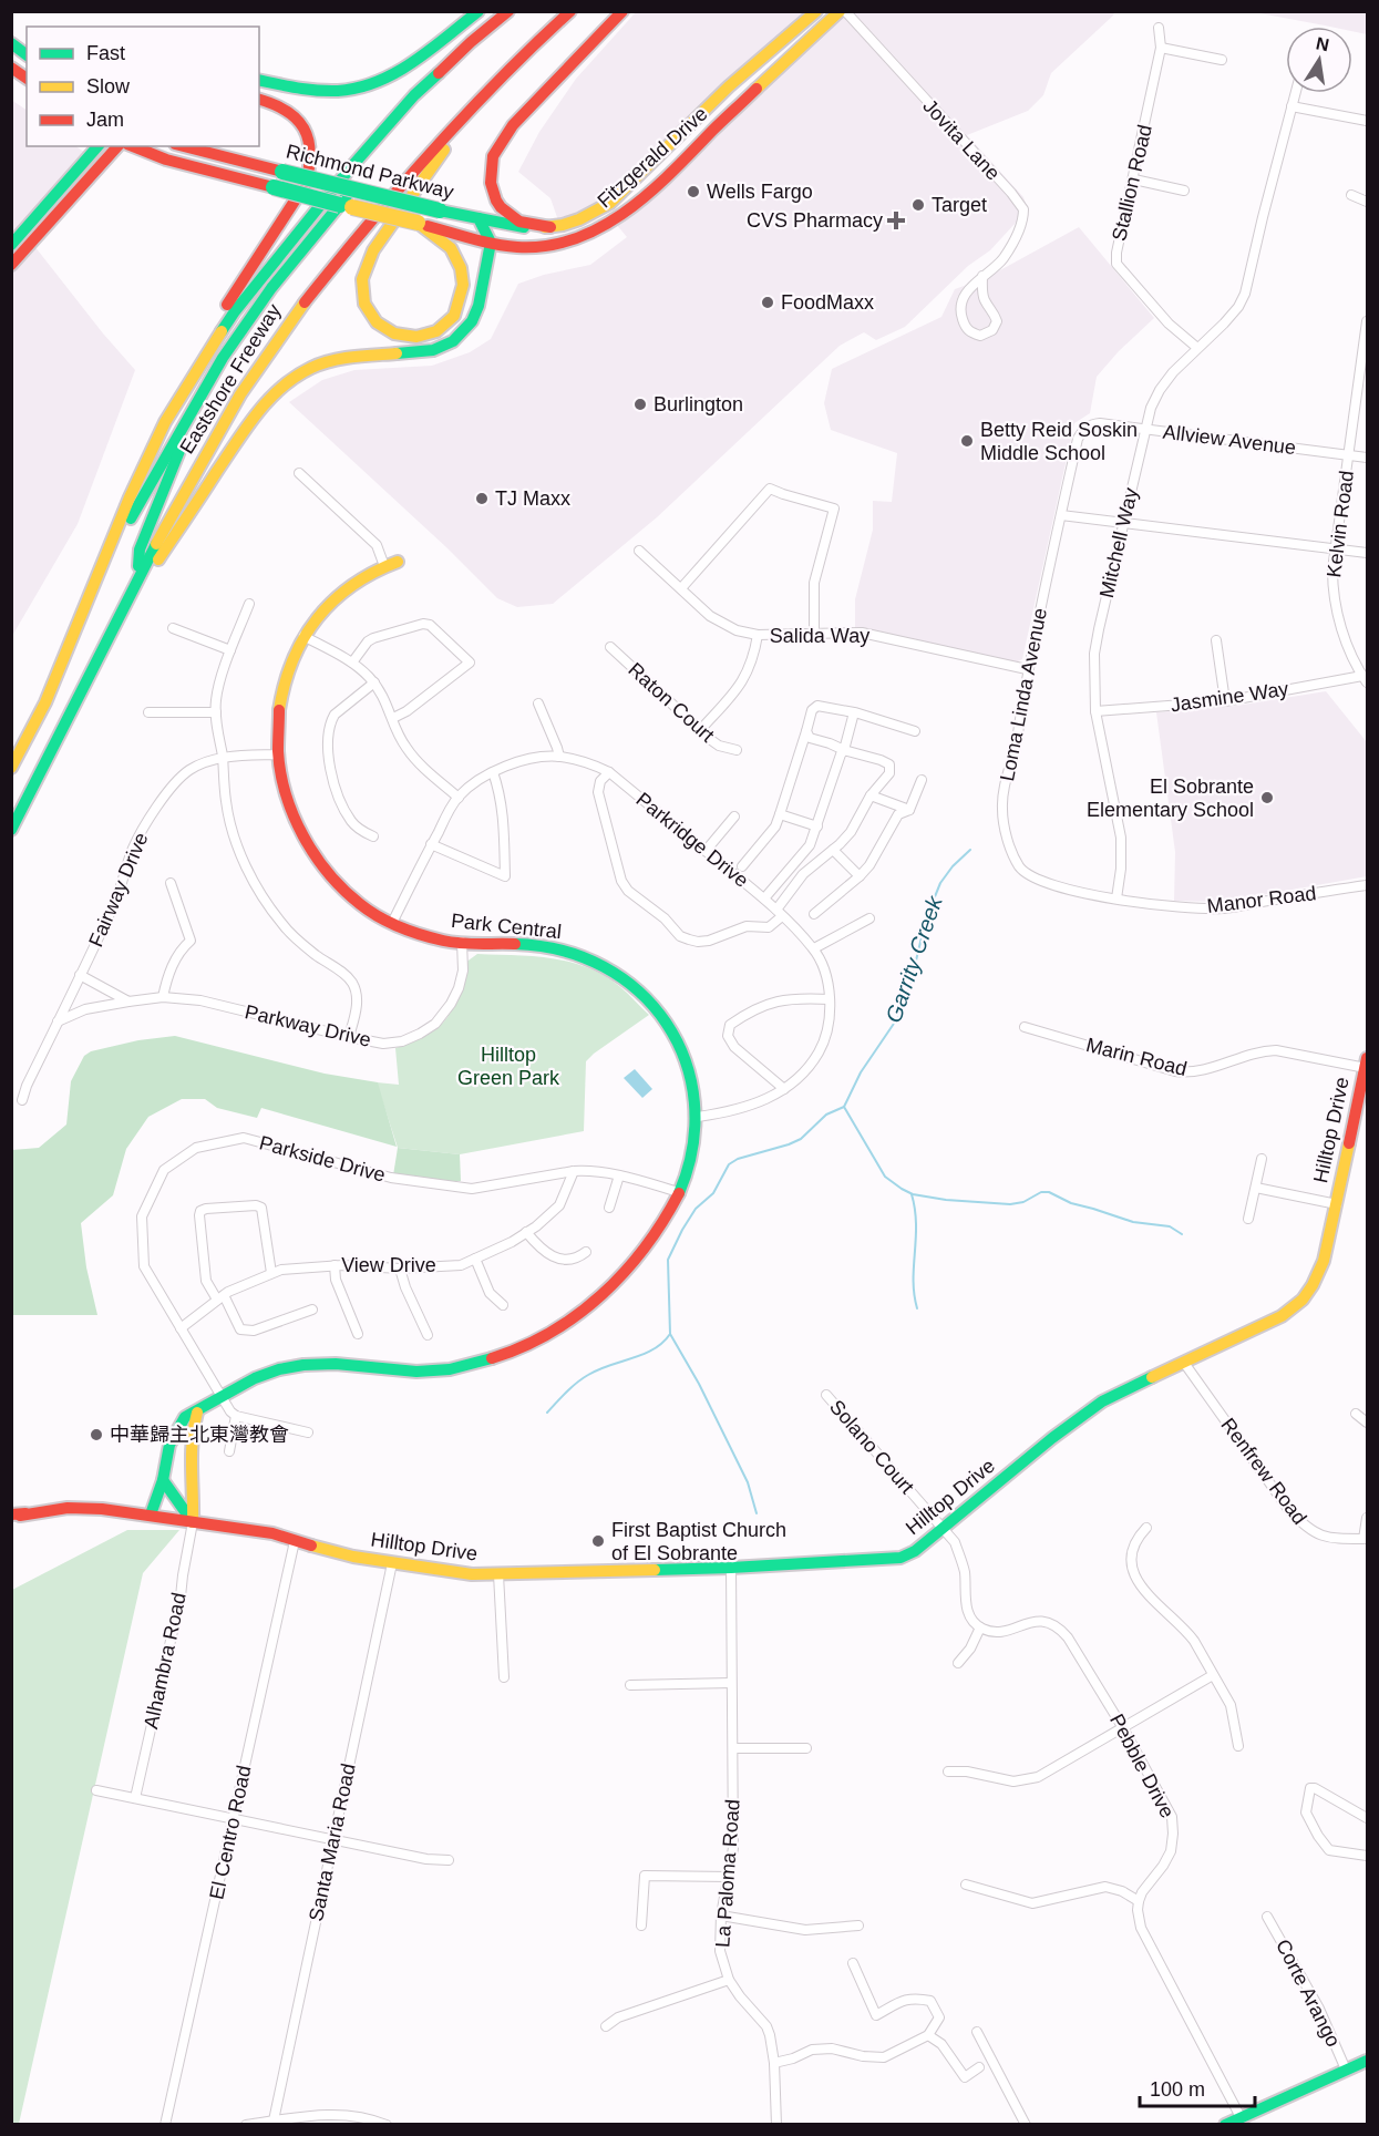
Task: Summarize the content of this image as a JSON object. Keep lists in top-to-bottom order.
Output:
{
  "streets": {
    "main road": [
      "Fitzgerald Drive",
      "Richmond Parkway",
      "Eastshore Freeway",
      "Park Central",
      "Hilltop Drive"
    ],
    "street": [
      "Jovita Lane",
      "Stallion Road",
      "Allview Avenue",
      "Kelvin Road",
      "Mitchell Way",
      "Salida Way",
      "Loma Linda Avenue",
      "Jasmine Way",
      "Raton Court",
      "Parkridge Drive",
      "Fairway Drive",
      "Manor Road",
      "Parkway Drive",
      "Marin Road",
      "Parkside Drive",
      "View Drive",
      "Solano Court",
      "Renfrew Road",
      "Alhambra Road",
      "Pebble Drive",
      "El Centro Road",
      "Santa Maria Road",
      "La Paloma Road",
      "Corte Arango"
    ]
  },
  "crossings": [
    ["Fitzgerald Drive", "Richmond Parkway"],
    ["Stallion Road", "Mitchell Way"],
    ["Allview Avenue", "Kelvin Road"],
    ["Allview Avenue", "Mitchell Way"],
    ["Allview Avenue", "Loma Linda Avenue"],
    ["Kelvin Road", "Jasmine Way"],
    ["Mitchell Way", "Loma Linda Avenue"],
    ["Mitchell Way", "Jasmine Way"],
    ["Mitchell Way", "Manor Road"],
    ["Salida Way", "Loma Linda Avenue"],
    ["Loma Linda Avenue", "Manor Road"],
    ["Parkridge Drive", "Park Central"],
    ["Fairway Drive", "Park Central"],
    ["Fairway Drive", "Parkway Drive"],
    ["Park Central", "Parkway Drive"],
    ["Park Central", "Hilltop Drive"],
    ["Park Central", "Parkside Drive"],
    ["Marin Road", "Hilltop Drive"],
    ["Hilltop Drive", "Solano Court"],
    ["Hilltop Drive", "Renfrew Road"],
    ["Hilltop Drive", "Alhambra Road"],
    ["Hilltop Drive", "El Centro Road"],
    ["Hilltop Drive", "Santa Maria Road"],
    ["Hilltop Drive", "La Paloma Road"],
    ["Parkside Drive", "View Drive"]
  ],
  "water": ["Garrity Creek"],
  "parks": ["Hilltop Green Park"],
  "places": {
    "other": [
      "Wells Fargo",
      "Target",
      "FoodMaxx",
      "Burlington",
      "Betty Reid Soskin Middle School",
      "TJ Maxx",
      "El Sobrante Elementary School",
      "中華歸主北東灣教會",
      "First Baptist Church of El Sobrante"
    ],
    "health": ["CVS Pharmacy"]
  },
  "legend": ["Fast", "Slow", "Jam"],
  "scale_bar": "100 m",
  "north": "top"
}
